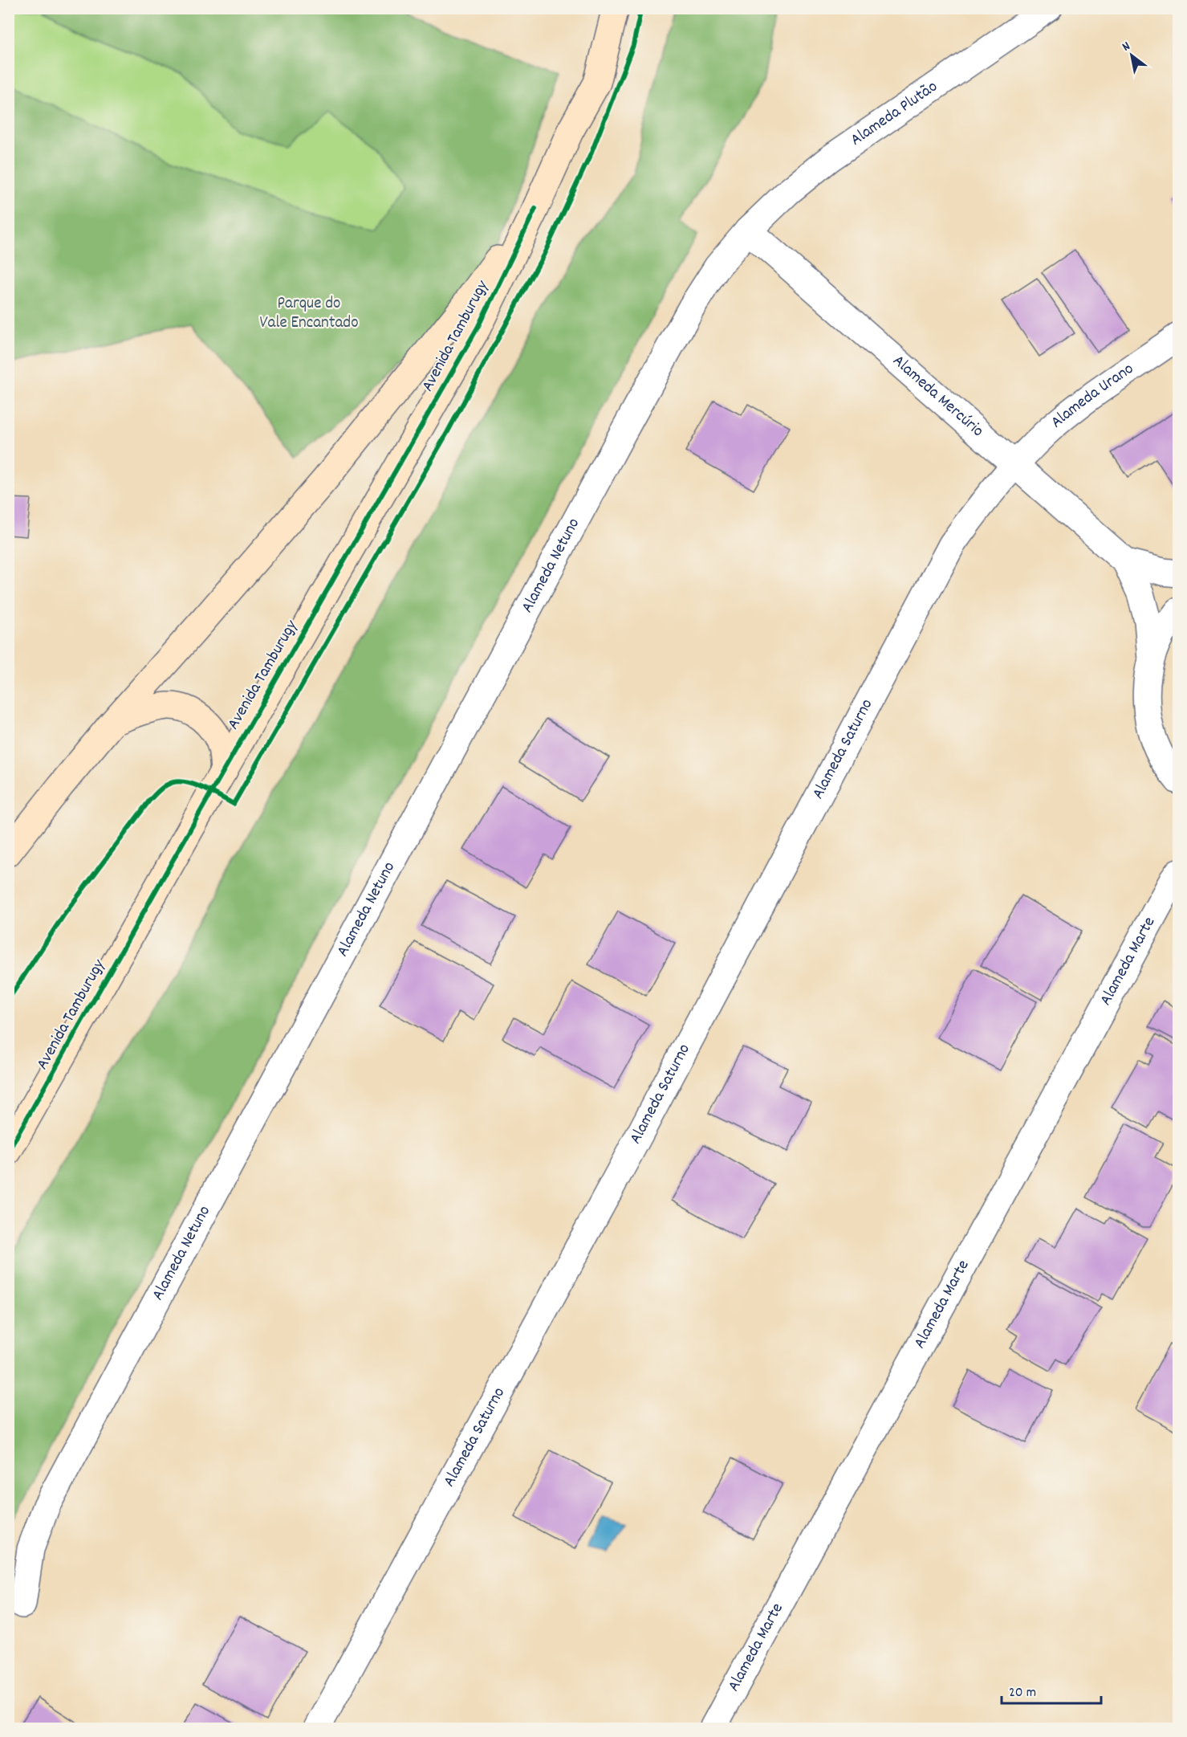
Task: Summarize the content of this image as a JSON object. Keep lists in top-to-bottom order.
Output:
{
  "streets": {
    "main road": ["Avenida Tamburugy"],
    "street": [
      "Alameda Plutão",
      "Alameda Mercúrio",
      "Alameda Urano",
      "Alameda Netuno",
      "Alameda Saturno",
      "Alameda Marte"
    ]
  },
  "crossings": [
    ["Alameda Plutão", "Alameda Mercúrio"],
    ["Alameda Plutão", "Alameda Netuno"],
    ["Alameda Mercúrio", "Alameda Urano"],
    ["Alameda Mercúrio", "Alameda Netuno"],
    ["Alameda Mercúrio", "Alameda Saturno"],
    ["Alameda Urano", "Alameda Saturno"]
  ],
  "parks": ["Parque do Vale Encantado"],
  "scale_bar": "20 m",
  "north": "top left"
}
